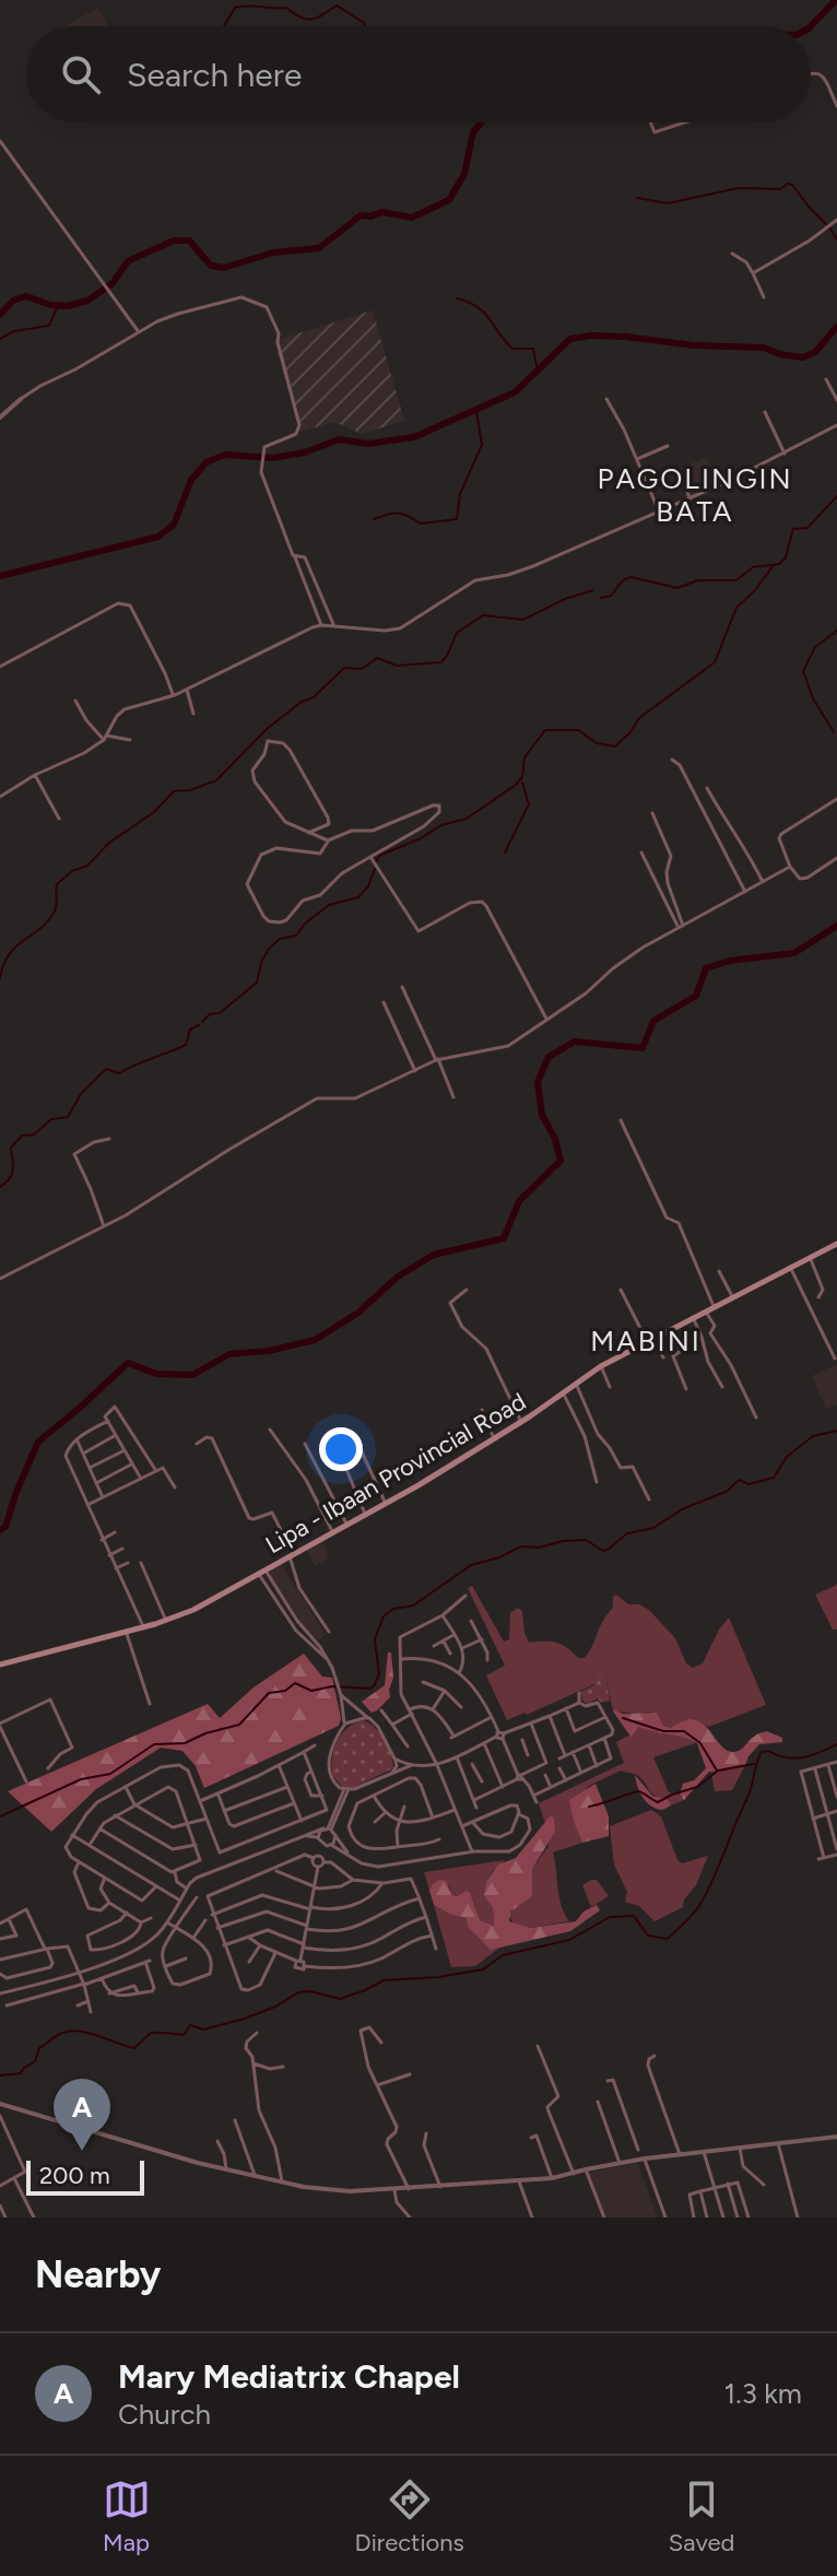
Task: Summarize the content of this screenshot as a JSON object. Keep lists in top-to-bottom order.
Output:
{
  "streets": {
    "main road": ["Lipa - Ibaan Provincial Road"]
  },
  "districts": ["PAGOLINGIN BATA", "MABINI"],
  "scale_bar": "200 m",
  "page": {
    "search": "Search here",
    "pins": "A",
    "scale": "200 m",
    "heading": "Nearby",
    "list": [
      {
        "mark": "A",
        "name": "Mary Mediatrix Chapel",
        "note": "Church",
        "value": "1.3 km"
      }
    ],
    "nav": ["Map", "Directions", "Saved"]
  }
}
